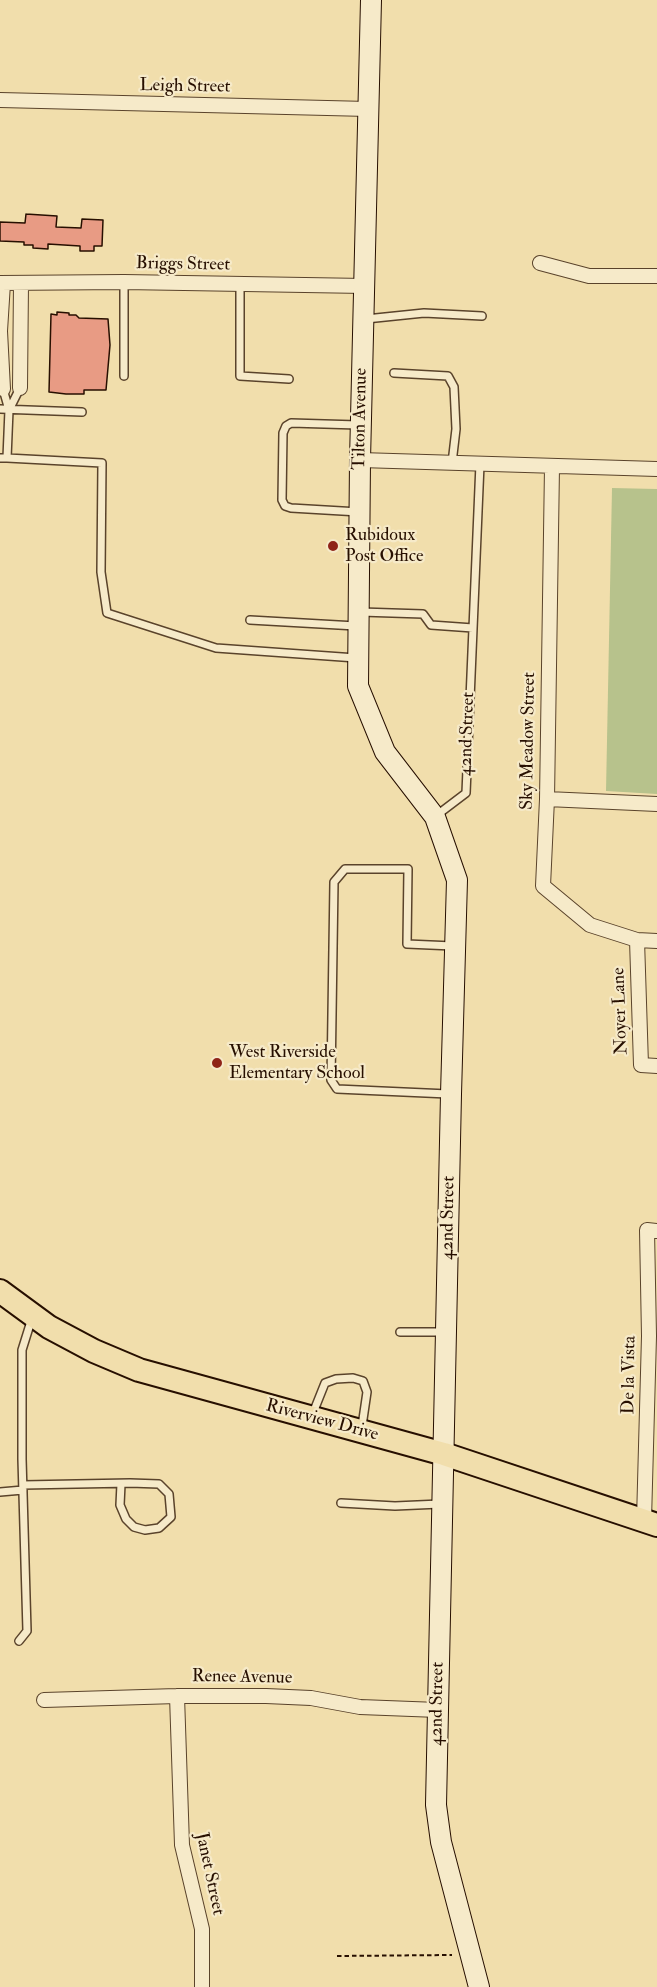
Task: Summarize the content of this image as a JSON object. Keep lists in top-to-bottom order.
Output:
{
  "streets": {
    "main road": ["Riverview Drive"],
    "street": [
      "Leigh Street",
      "Briggs Street",
      "Tilton Avenue",
      "42nd Street",
      "Sky Meadow Street",
      "Noyer Lane",
      "De la Vista",
      "Renee Avenue",
      "Janet Street"
    ]
  },
  "crossings": [
    ["Leigh Street", "Tilton Avenue"],
    ["Briggs Street", "Tilton Avenue"],
    ["Tilton Avenue", "42nd Street"],
    ["42nd Street", "Riverview Drive"],
    ["42nd Street", "Renee Avenue"],
    ["Sky Meadow Street", "Noyer Lane"],
    ["De la Vista", "Riverview Drive"],
    ["Renee Avenue", "Janet Street"]
  ],
  "places": ["Rubidoux Post Office", "West Riverside Elementary School"]
}
